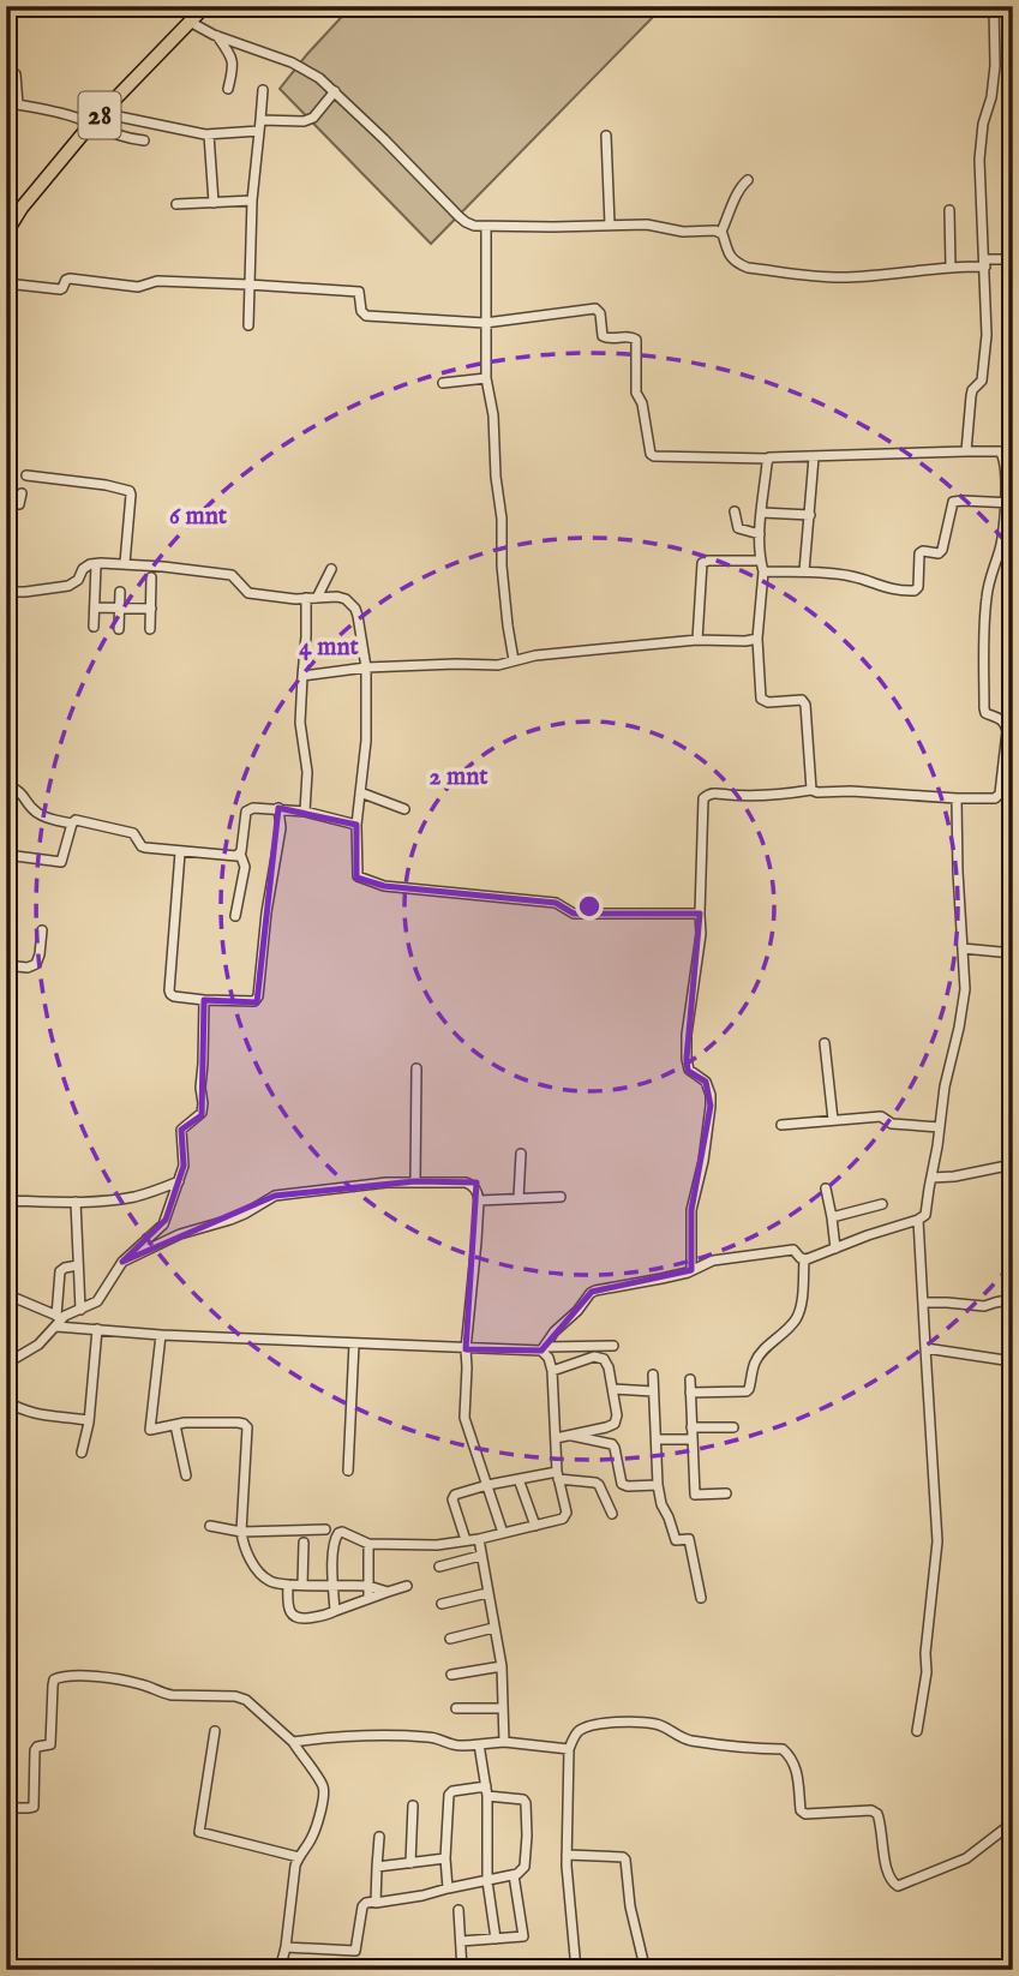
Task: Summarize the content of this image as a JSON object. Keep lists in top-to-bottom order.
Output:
{
  "streets": {
    "highway": ["28"]
  },
  "rings": ["6 mnt", "4 mnt", "2 mnt"]
}
